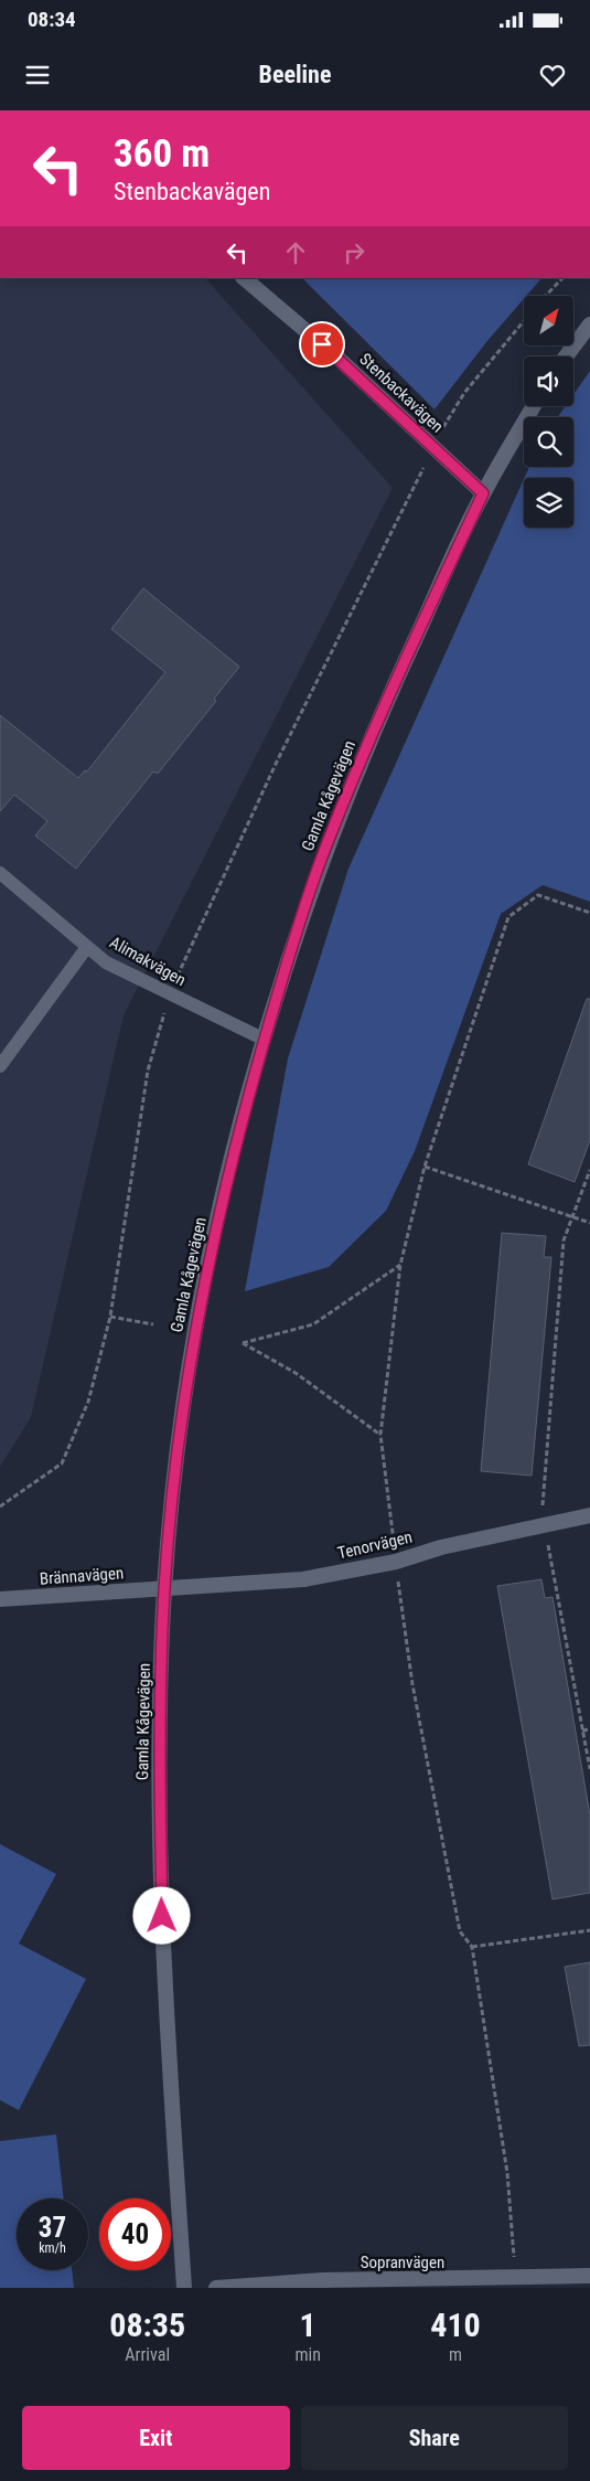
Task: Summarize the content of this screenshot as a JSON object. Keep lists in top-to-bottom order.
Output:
{
  "streets": {
    "street": [
      "Stenbackavägen",
      "Gamla Kågevägen",
      "Tenorvägen",
      "Brännavägen",
      "Sopranvägen"
    ],
    "lane": ["Alimakvägen"]
  },
  "crossings": [
    ["Stenbackavägen", "Gamla Kågevägen"],
    ["Gamla Kågevägen", "Alimakvägen"],
    ["Gamla Kågevägen", "Tenorvägen"],
    ["Gamla Kågevägen", "Brännavägen"],
    ["Tenorvägen", "Brännavägen"]
  ],
  "north": "top right",
  "page": {
    "status": "08:34",
    "header": "Beeline",
    "turn": ["360 m", "Stenbackavägen"],
    "speed": "37 km/h",
    "limit": "40",
    "eta": [
      "08:35",
      "Arrival",
      "1",
      "min",
      "410",
      "m"
    ],
    "buttons": ["Exit", "Share"]
  }
}
